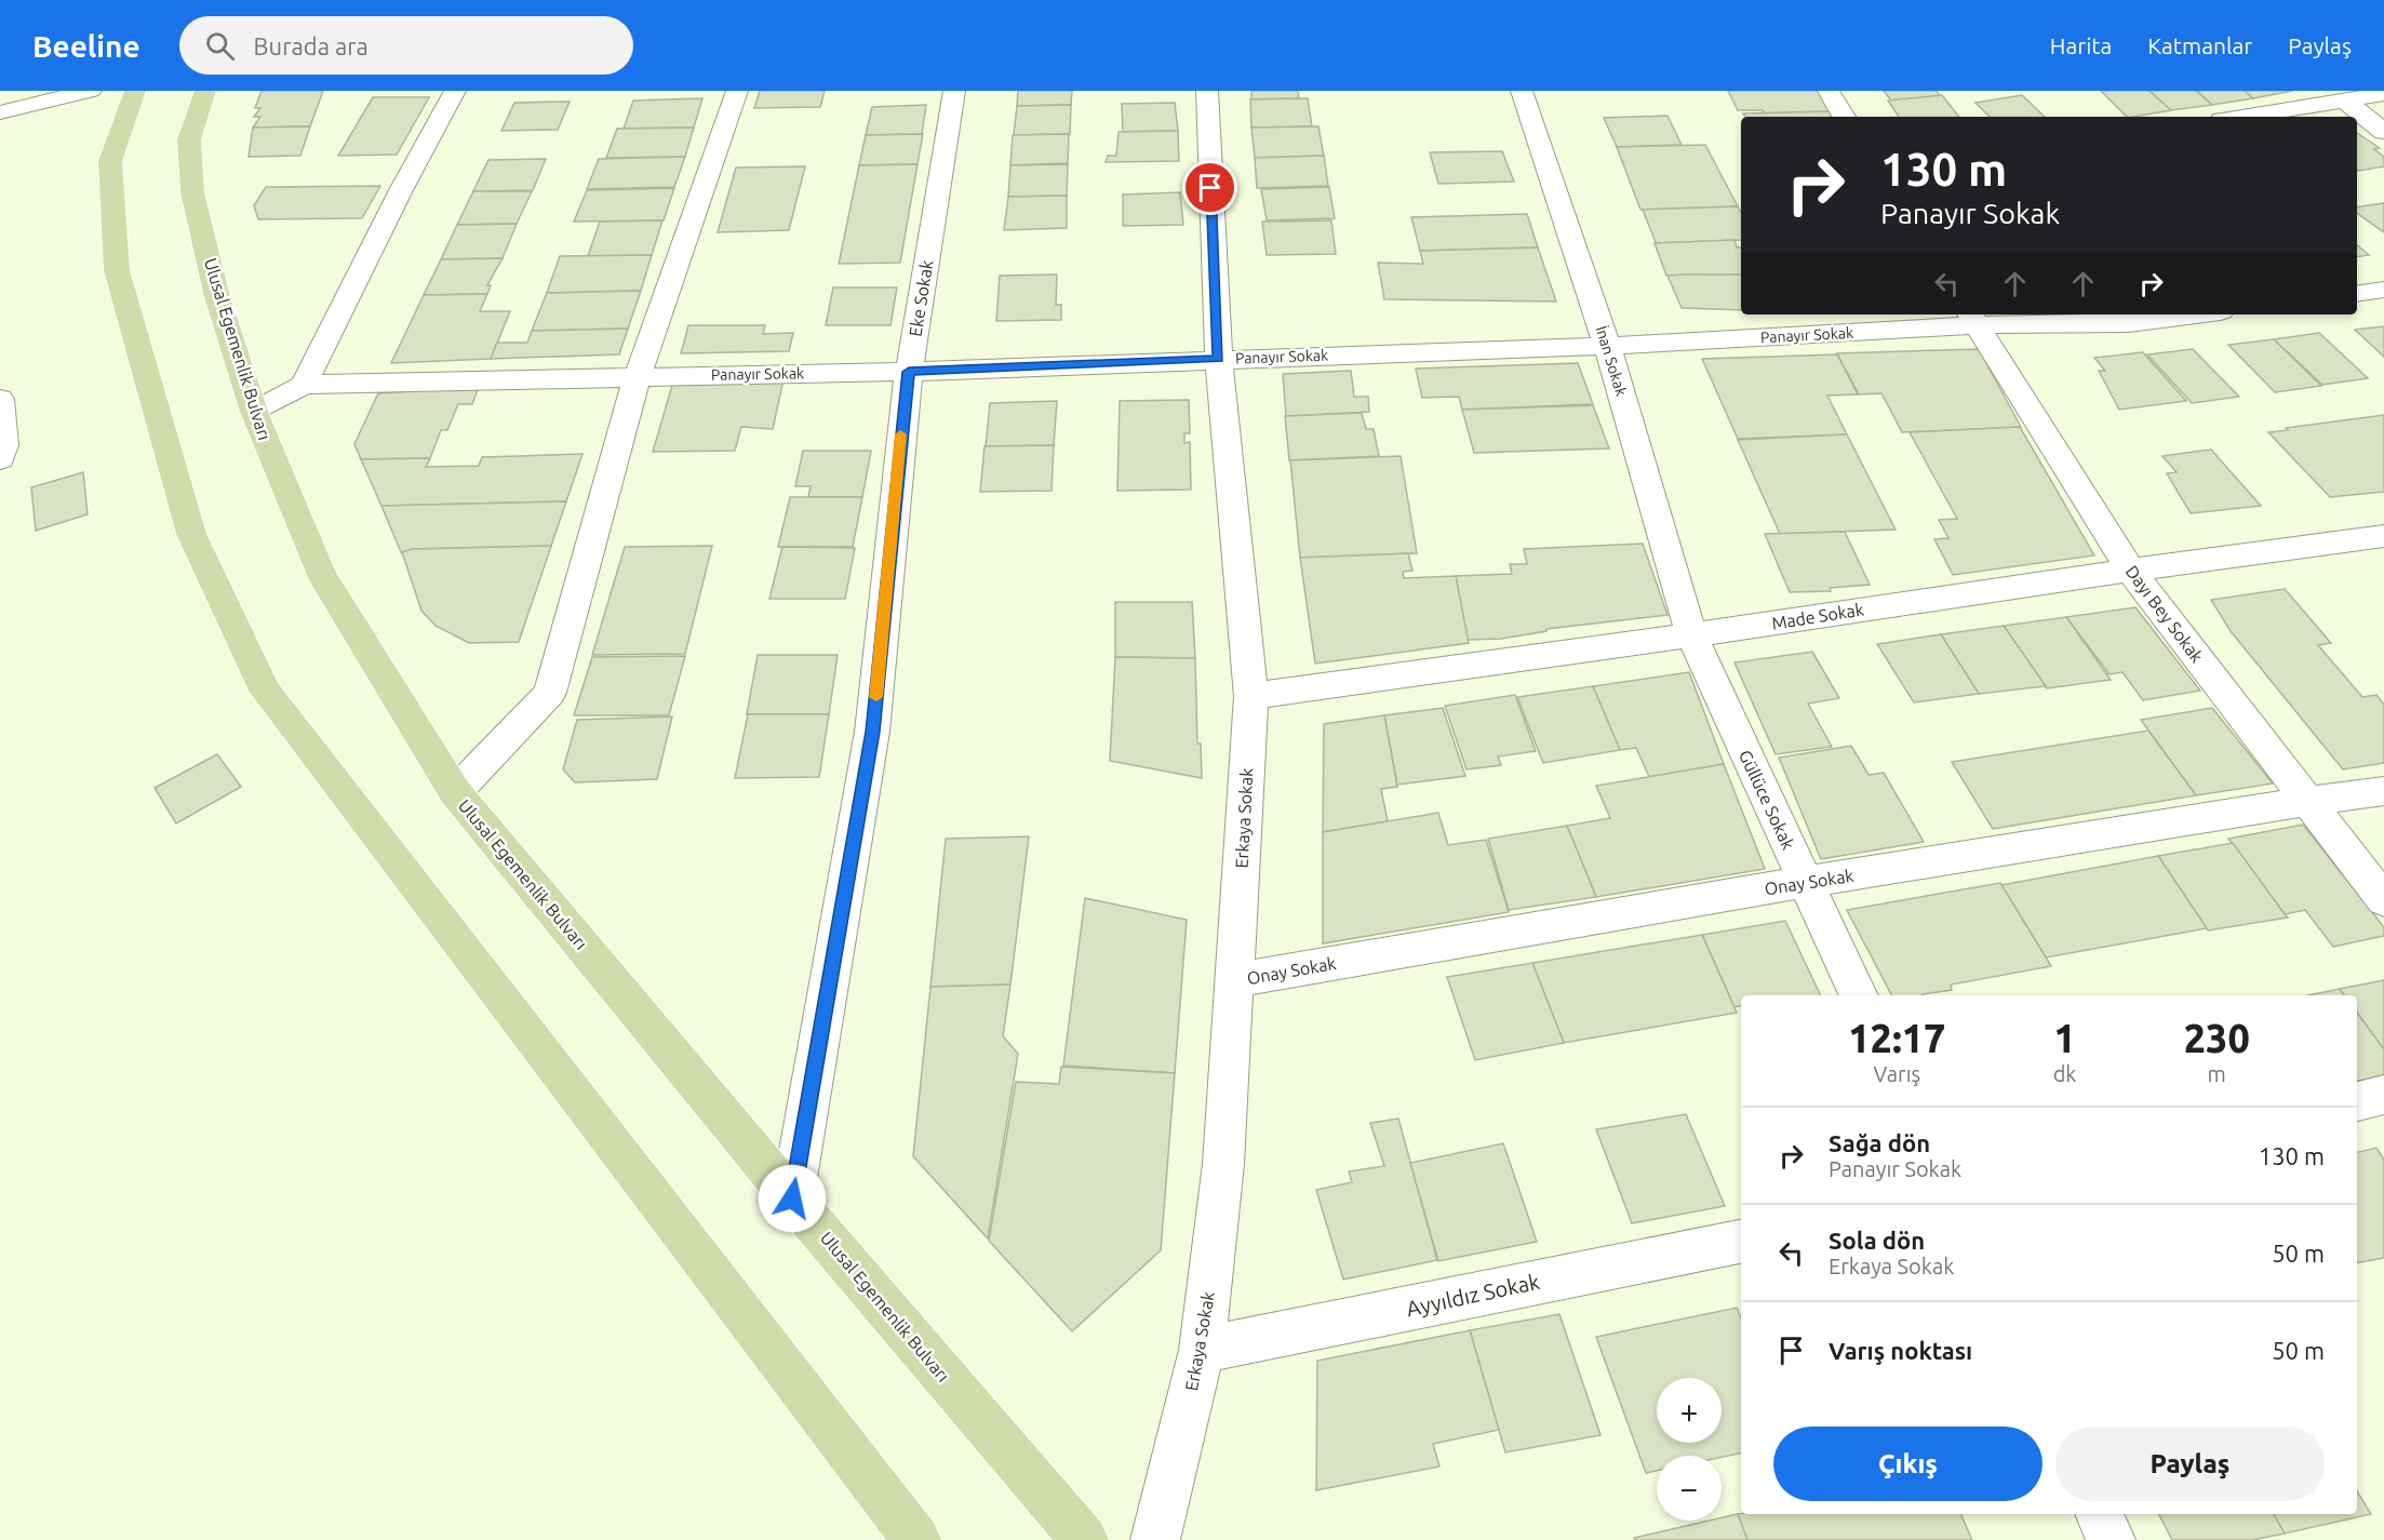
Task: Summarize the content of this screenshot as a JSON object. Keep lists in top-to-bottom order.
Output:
{
  "streets": {
    "main road": ["Ulusal Egemenlik Bulvarı"],
    "street": [
      "Eke Sokak",
      "Panayır Sokak",
      "İnan Sokak",
      "Dayı Bey Sokak",
      "Made Sokak",
      "Güllüce Sokak",
      "Erkaya Sokak",
      "Onay Sokak",
      "Ayyıldız Sokak"
    ]
  },
  "crossings": [
    ["Eke Sokak", "Panayır Sokak"],
    ["Eke Sokak", "Ulusal Egemenlik Bulvarı"],
    ["Panayır Sokak", "İnan Sokak"],
    ["Panayır Sokak", "Dayı Bey Sokak"],
    ["Panayır Sokak", "Erkaya Sokak"],
    ["İnan Sokak", "Made Sokak"],
    ["İnan Sokak", "Güllüce Sokak"],
    ["Dayı Bey Sokak", "Made Sokak"],
    ["Dayı Bey Sokak", "Onay Sokak"],
    ["Made Sokak", "Güllüce Sokak"],
    ["Made Sokak", "Erkaya Sokak"],
    ["Güllüce Sokak", "Onay Sokak"],
    ["Erkaya Sokak", "Onay Sokak"],
    ["Erkaya Sokak", "Ayyıldız Sokak"]
  ],
  "page": {
    "header": "Beeline",
    "search": "Burada ara",
    "nav": ["Harita", "Katmanlar", "Paylaş"],
    "turn": ["130 m", "Panayır Sokak"],
    "eta": [
      "12:17",
      "Varış",
      "1",
      "dk",
      "230",
      "m"
    ],
    "list": [
      {
        "name": "Sağa dön",
        "note": "Panayır Sokak",
        "value": "130 m"
      },
      {
        "name": "Sola dön",
        "note": "Erkaya Sokak",
        "value": "50 m"
      },
      {
        "name": "Varış noktası",
        "value": "50 m"
      }
    ],
    "map_buttons": ["+", "−"],
    "buttons": ["Çıkış", "Paylaş"]
  }
}
